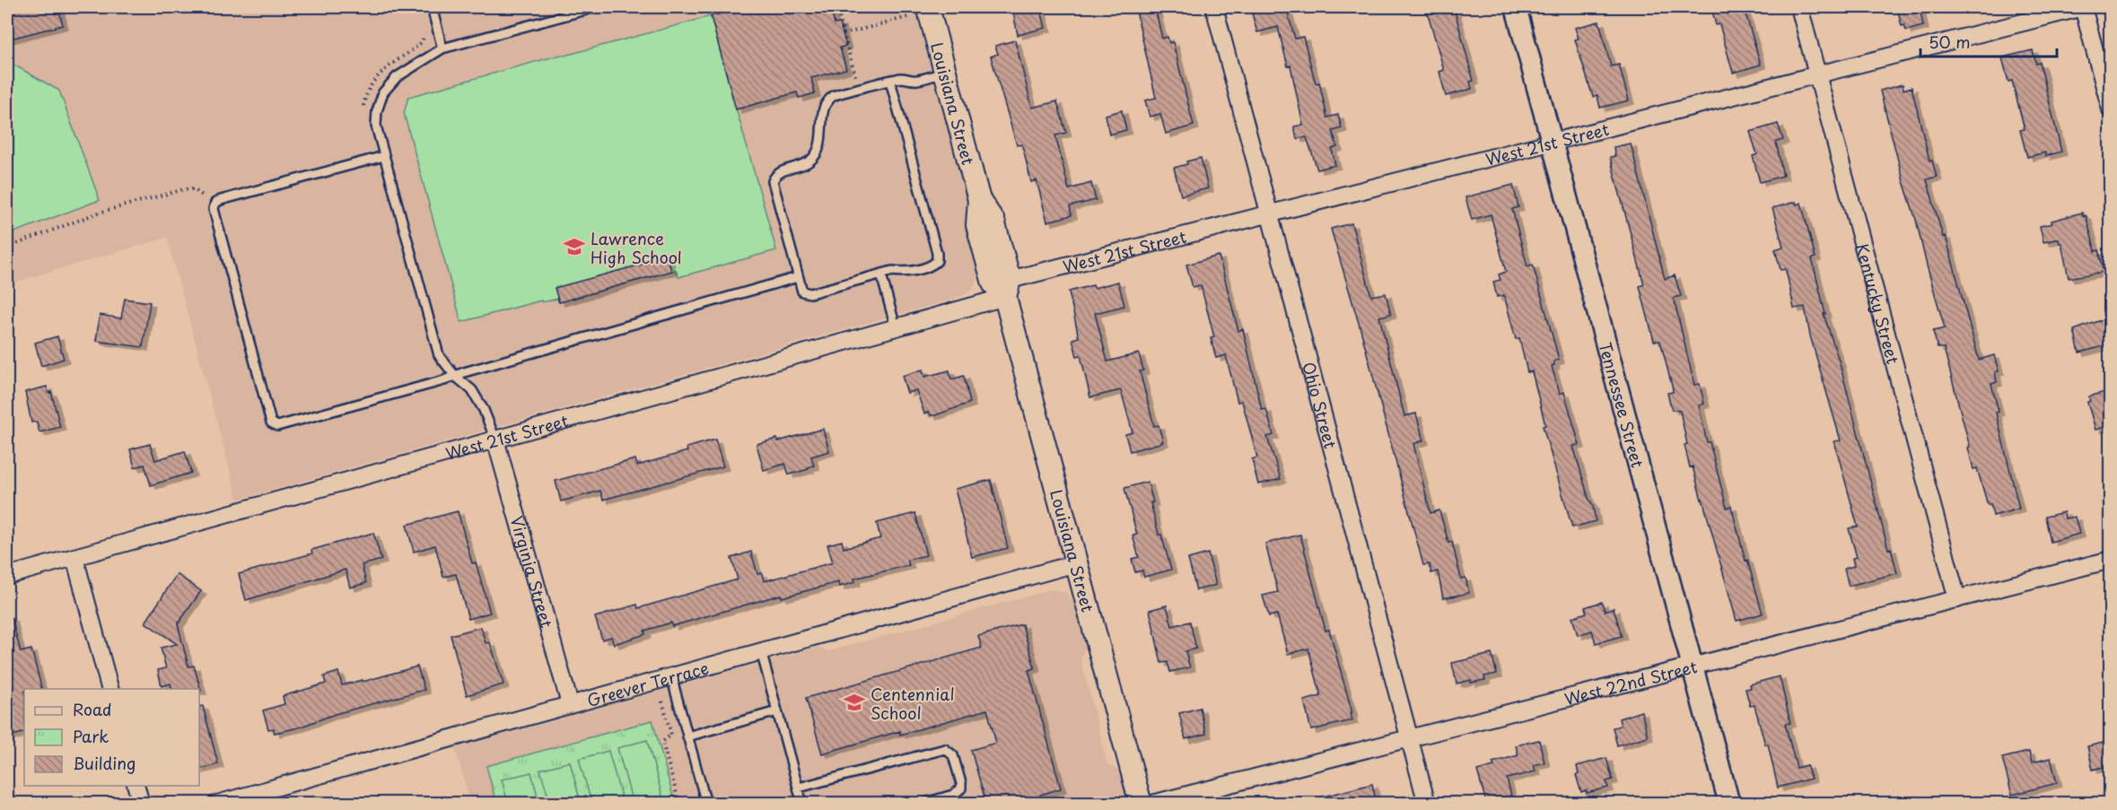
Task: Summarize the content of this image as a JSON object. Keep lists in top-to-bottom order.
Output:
{
  "streets": {
    "main road": ["Louisiana Street"],
    "street": [
      "West 21st Street",
      "Kentucky Street",
      "Ohio Street",
      "Tennessee Street",
      "Virginia Street",
      "West 22nd Street",
      "Greever Terrace"
    ]
  },
  "crossings": [
    ["Louisiana Street", "West 21st Street"],
    ["Louisiana Street", "Greever Terrace"],
    ["West 21st Street", "Kentucky Street"],
    ["West 21st Street", "Ohio Street"],
    ["West 21st Street", "Tennessee Street"],
    ["West 21st Street", "Virginia Street"],
    ["Kentucky Street", "West 22nd Street"],
    ["Ohio Street", "West 22nd Street"],
    ["Tennessee Street", "West 22nd Street"],
    ["Virginia Street", "Greever Terrace"]
  ],
  "places": {
    "school or university": ["Lawrence High School", "Centennial School"]
  },
  "legend": ["Road", "Park", "Building"],
  "scale_bar": "50 m"
}
